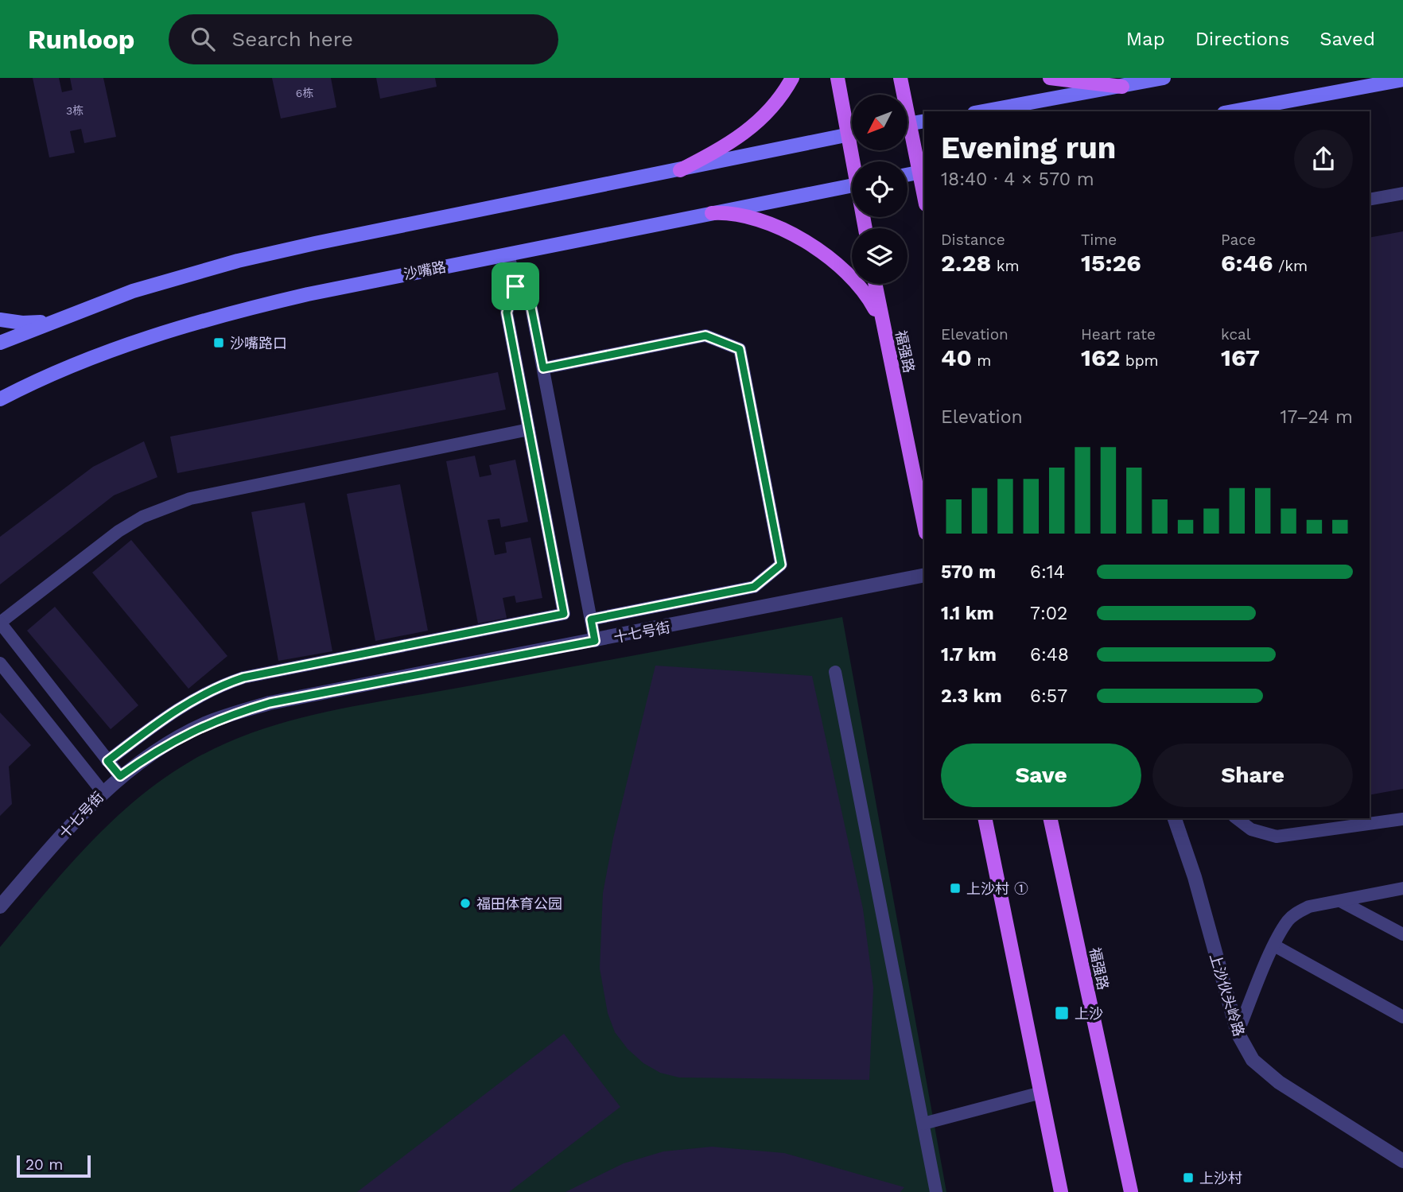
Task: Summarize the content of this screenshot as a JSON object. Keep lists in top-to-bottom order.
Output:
{
  "streets": {
    "main road": ["沙嘴路", "福强路"],
    "street": ["十七号街", "上沙伙头岭路"]
  },
  "places": {
    "transit": [
      "沙嘴路口",
      "上沙村 ①",
      "上沙",
      "上沙村"
    ],
    "other": ["福田体育公园"]
  },
  "house_numbers": ["6栋", "3栋"],
  "scale_bar": "20 m",
  "north": "bottom left",
  "page": {
    "header": "Runloop",
    "search": "Search here",
    "nav": ["Map", "Directions", "Saved"],
    "heading": ["Evening run", "18:40 · 4 × 570 m"],
    "stats": [
      ["Distance", "2.28 km"],
      ["Time", "15:26"],
      ["Pace", "6:46 /km"],
      ["Elevation", "40 m"],
      ["Heart rate", "162 bpm"],
      ["kcal", "167"]
    ],
    "chart": ["Elevation", "17–24 m"],
    "list": [
      {
        "name": "570 m",
        "note": "6:14"
      },
      {
        "name": "1.1 km",
        "note": "7:02"
      },
      {
        "name": "1.7 km",
        "note": "6:48"
      },
      {
        "name": "2.3 km",
        "note": "6:57"
      }
    ],
    "buttons": ["Save", "Share"],
    "scale": "20 m"
  }
}
